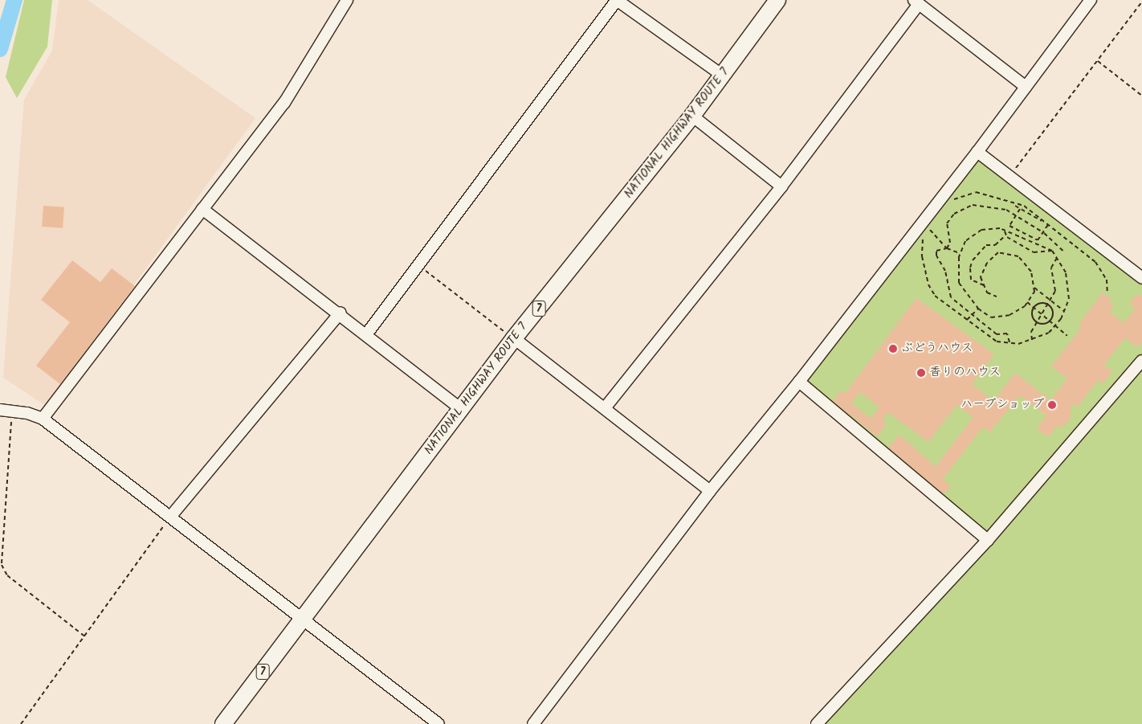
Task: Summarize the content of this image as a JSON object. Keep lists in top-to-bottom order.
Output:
{
  "streets": {
    "highway": ["NATIONAL HIGHWAY ROUTE 7", "7"]
  },
  "places": ["ぶどうハウス", "香りのハウス", "ハーブショップ"]
}
